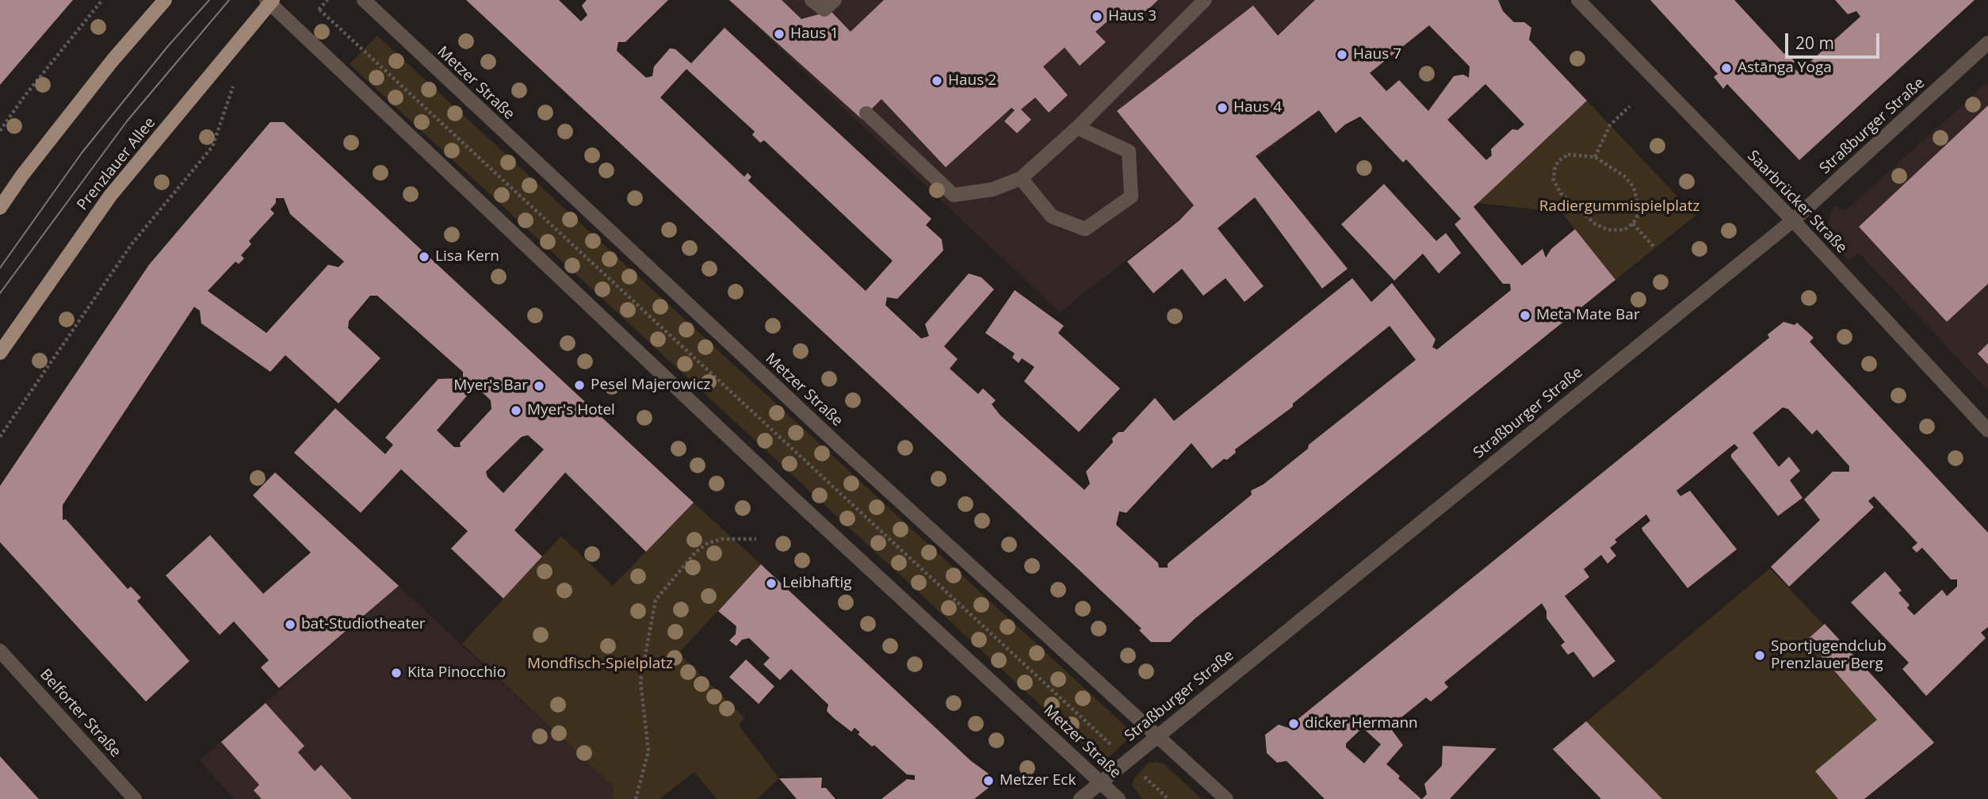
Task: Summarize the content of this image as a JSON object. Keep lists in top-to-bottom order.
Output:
{
  "streets": {
    "main road": ["Prenzlauer Allee"],
    "street": [
      "Metzer Straße",
      "Straßburger Straße",
      "Saarbrücker Straße",
      "Belforter Straße"
    ]
  },
  "crossings": [
    ["Metzer Straße", "Straßburger Straße"],
    ["Metzer Straße", "Prenzlauer Allee"],
    ["Straßburger Straße", "Saarbrücker Straße"]
  ],
  "parks": ["Radiergummispielplatz", "Mondfisch-Spielplatz"],
  "places": [
    "Haus 3",
    "Haus 1",
    "Haus 7",
    "Astānga Yoga",
    "Haus 2",
    "Haus 4",
    "Lisa Kern",
    "Meta Mate Bar",
    "Pesel Majerowicz",
    "Myer's Bar",
    "Myer's Hotel",
    "Leibhaftig",
    "bat-Studiotheater",
    "Sportjugendclub Prenzlauer Berg",
    "Kita Pinocchio",
    "dicker Hermann",
    "Metzer Eck"
  ],
  "scale_bar": "20 m"
}
